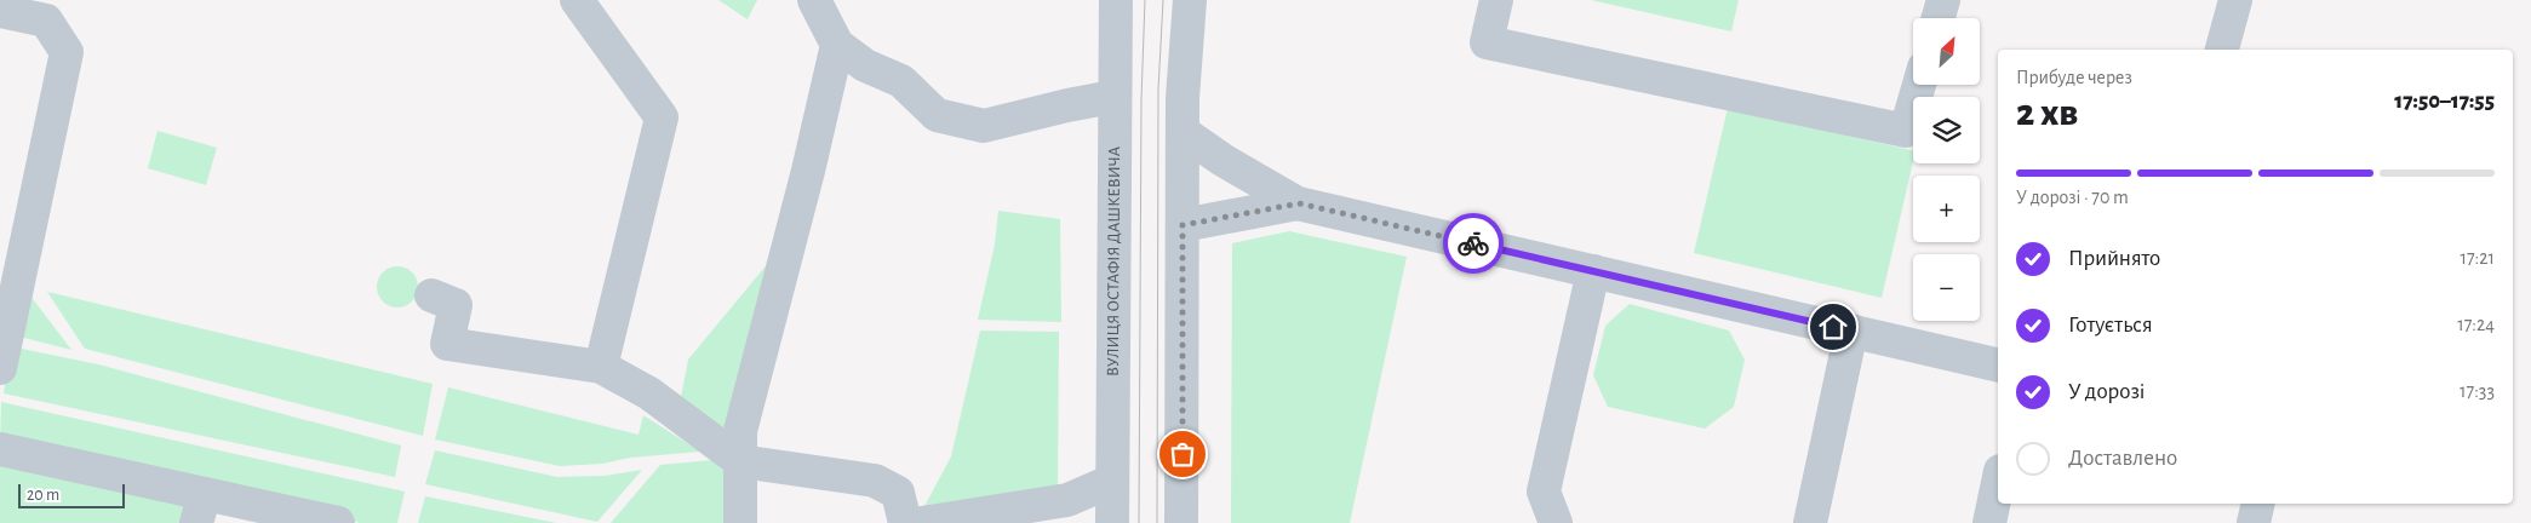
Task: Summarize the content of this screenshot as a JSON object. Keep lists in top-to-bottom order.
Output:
{
  "streets": {
    "street": ["ВУЛИЦЯ ОСТАФІЯ ДАШКЕВИЧА"]
  },
  "scale_bar": "20 m",
  "north": "top right",
  "page": {
    "map_buttons": ["+", "−"],
    "heading": ["2 хв", "Прибуде через", "17:50–17:55"],
    "bar": "У дорозі · 70 m",
    "list": [
      ["Прийнято", "17:21"],
      ["Готується", "17:24"],
      ["У дорозі", "17:33"],
      "Доставлено"
    ],
    "scale": "20 m"
  }
}
